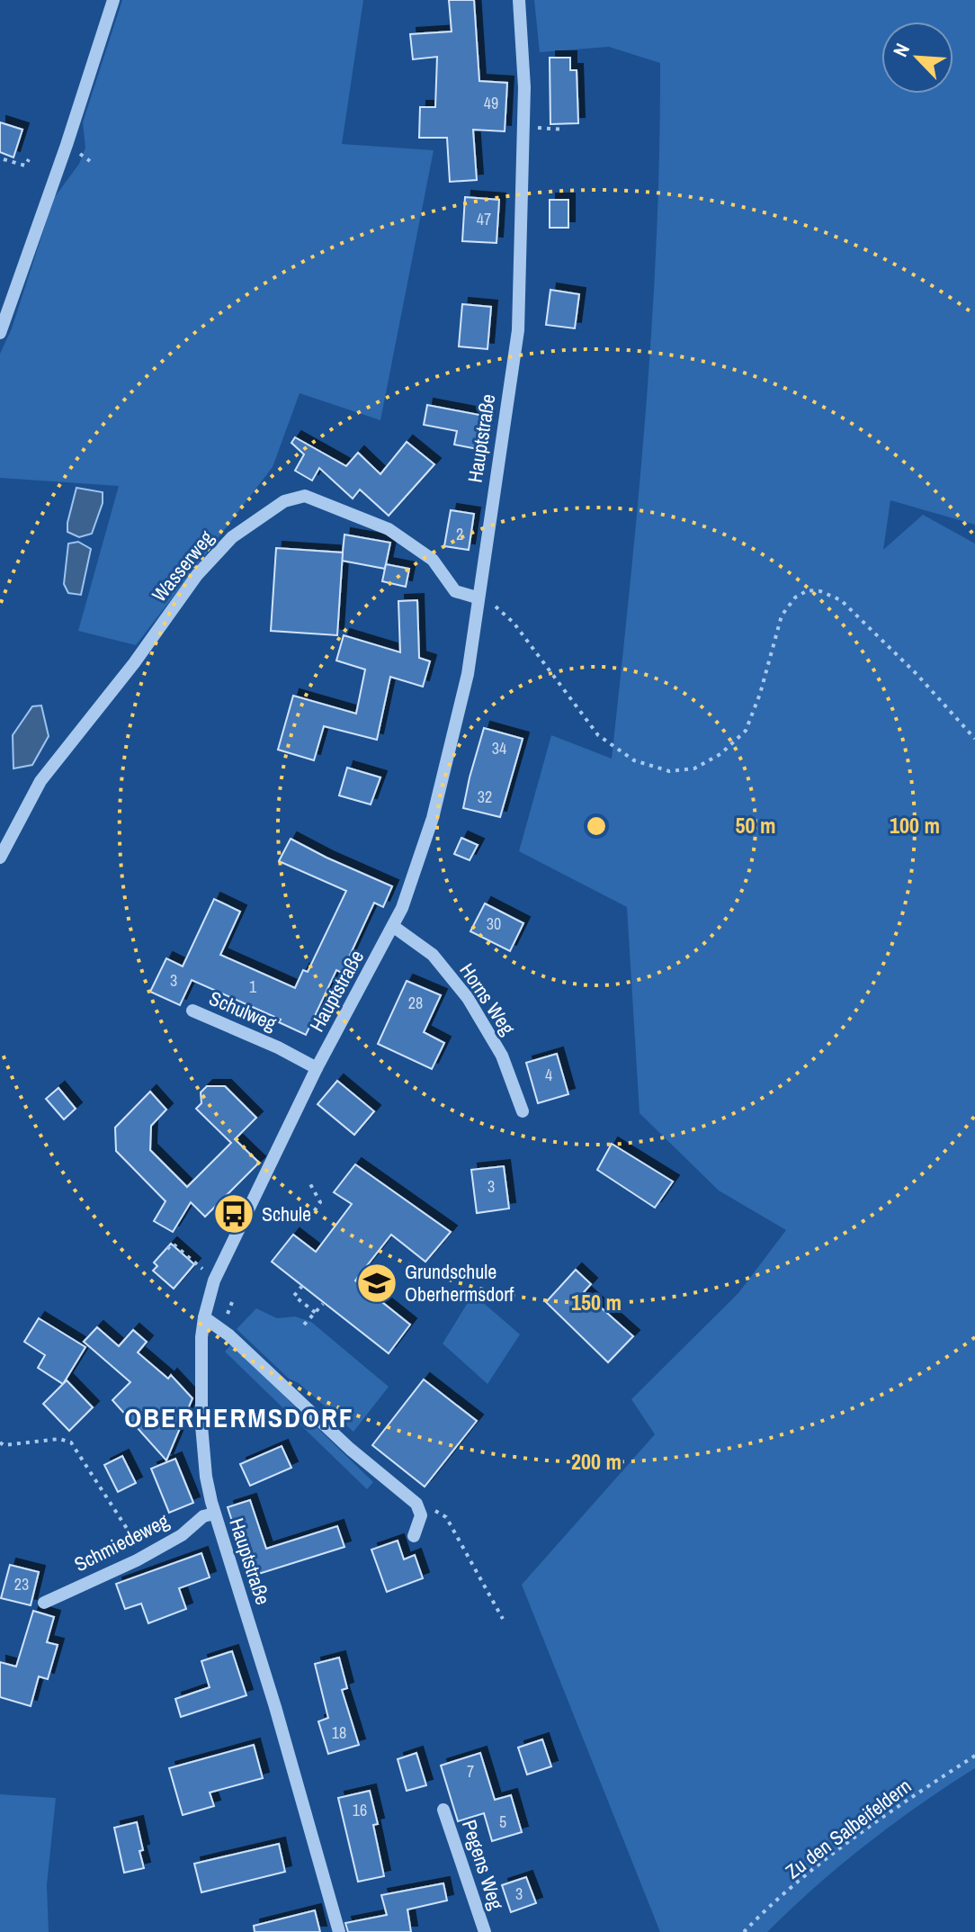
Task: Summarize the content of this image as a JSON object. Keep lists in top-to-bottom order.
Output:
{
  "streets": {
    "street": [
      "Hauptstraße",
      "Wasserweg",
      "Horns Weg",
      "Schulweg",
      "Schmiedeweg",
      "Pegens Weg"
    ],
    "path": ["Zu den Salbeifeldern"]
  },
  "crossings": [
    ["Hauptstraße", "Wasserweg"],
    ["Hauptstraße", "Horns Weg"],
    ["Hauptstraße", "Schulweg"],
    ["Hauptstraße", "Schmiedeweg"]
  ],
  "districts": ["OBERHERMSDORF"],
  "places": {
    "bus stop": ["Schule"],
    "school or university": ["Grundschule Oberhermsdorf"]
  },
  "house_numbers": [
    "49",
    "47",
    "2",
    "34",
    "32",
    "30",
    "3",
    "1",
    "28",
    "4",
    "3",
    "23",
    "18",
    "7",
    "16",
    "5",
    "3"
  ],
  "north": "top left",
  "rings": [
    "50 m",
    "100 m",
    "150 m",
    "200 m"
  ]
}
